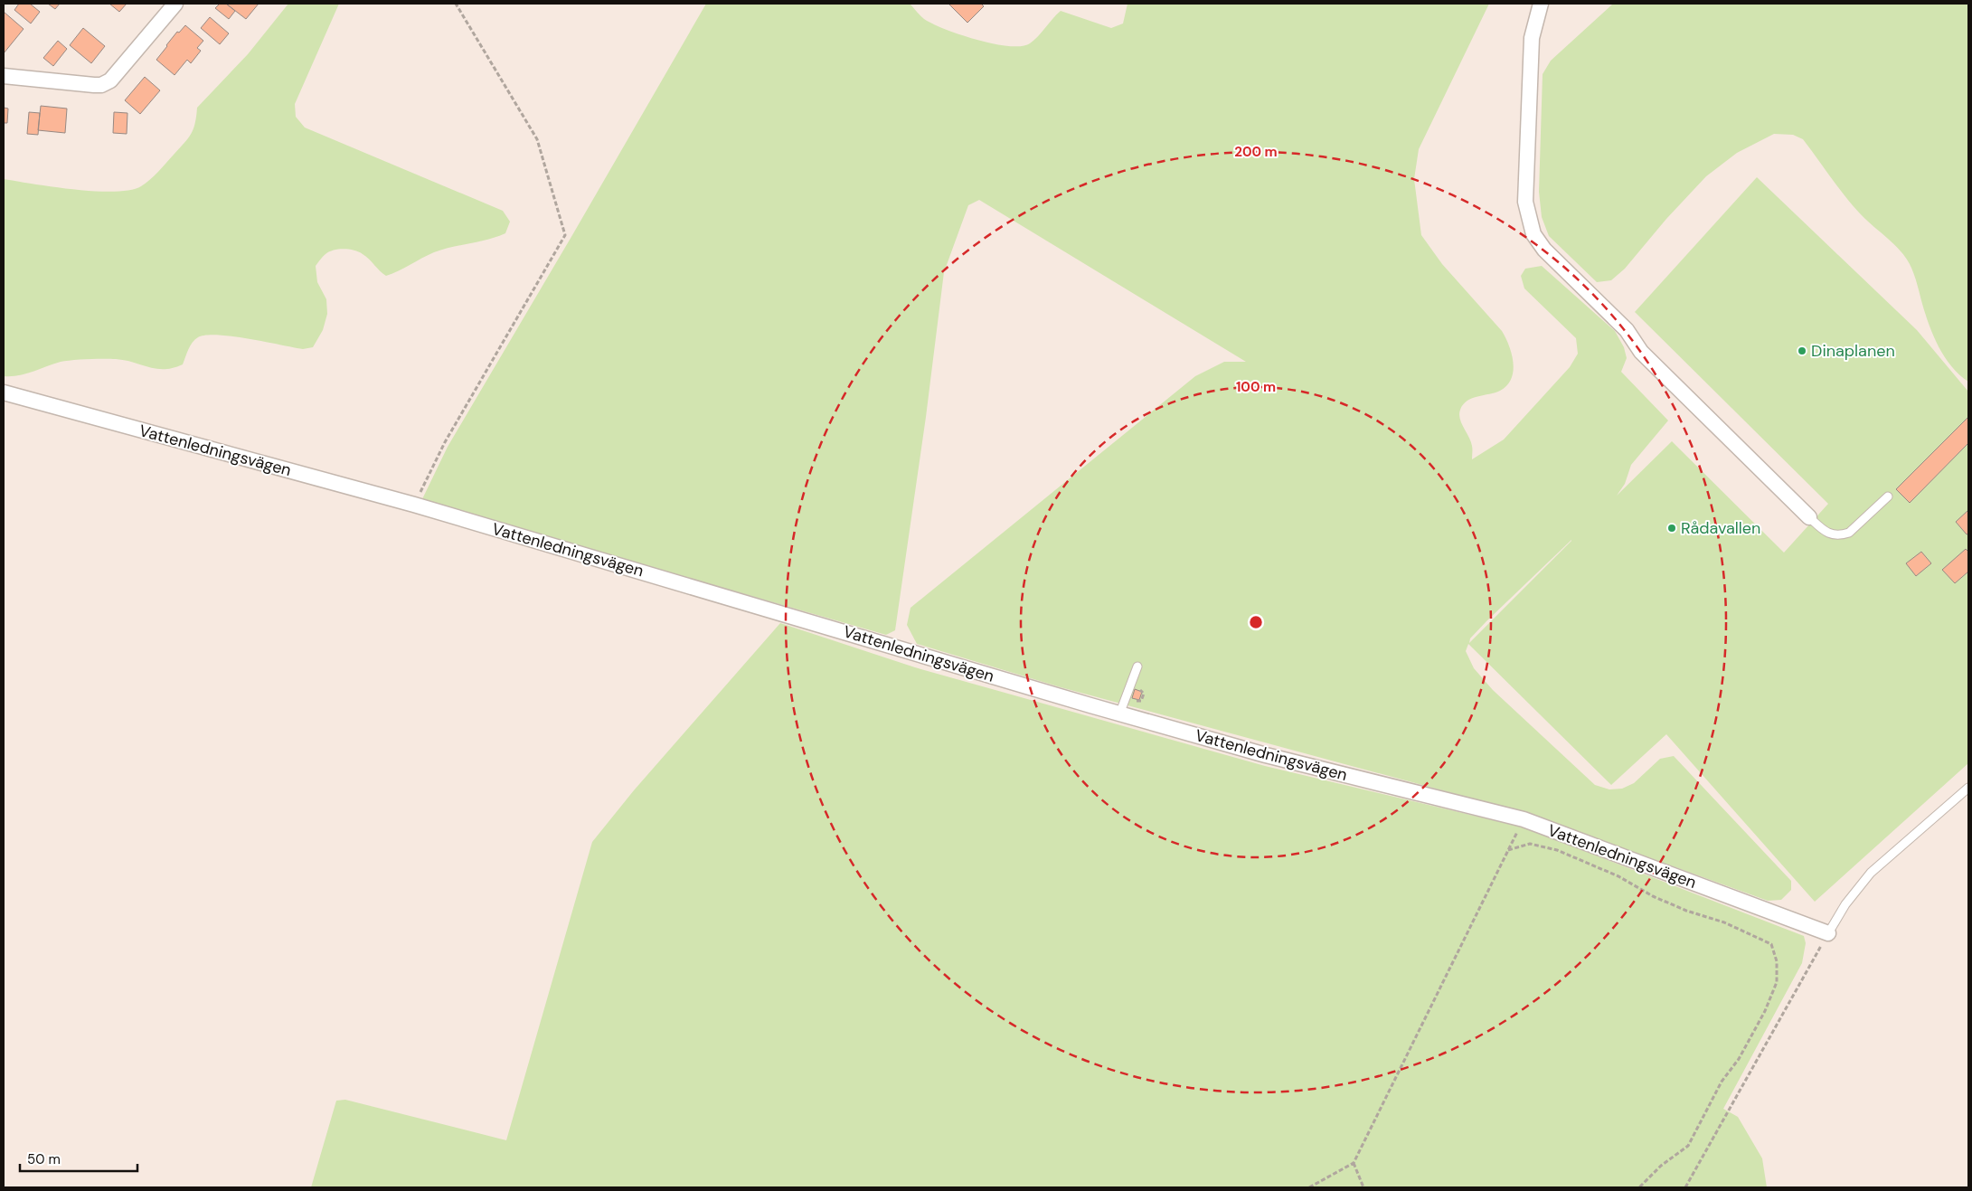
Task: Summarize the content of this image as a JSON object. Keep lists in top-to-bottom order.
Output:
{
  "streets": {
    "street": ["Vattenledningsvägen"]
  },
  "places": ["Dinaplanen", "Rådavallen"],
  "scale_bar": "50 m",
  "rings": ["200 m", "100 m"]
}
